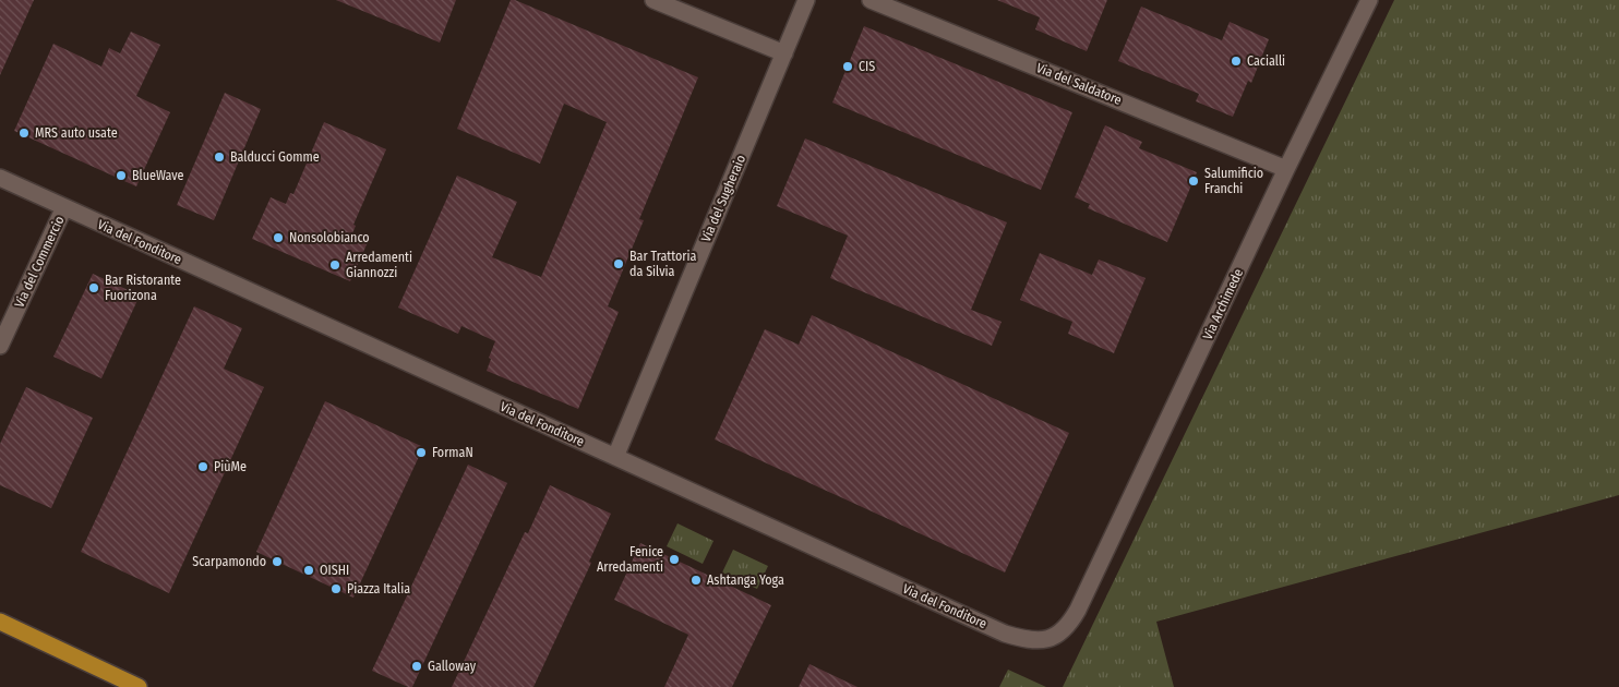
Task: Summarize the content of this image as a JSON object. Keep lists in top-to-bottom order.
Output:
{
  "streets": {
    "street": [
      "Via del Saldatore",
      "Via del Sugheraio",
      "Via del Fonditore",
      "Via del Commercio",
      "Via Archimede"
    ]
  },
  "crossings": [
    ["Via del Saldatore", "Via Archimede"],
    ["Via del Sugheraio", "Via del Fonditore"],
    ["Via del Fonditore", "Via del Commercio"],
    ["Via del Fonditore", "Via Archimede"]
  ],
  "places": [
    "Cacialli",
    "CIS",
    "MRS auto usate",
    "Balducci Gomme",
    "BlueWave",
    "Salumificio Franchi",
    "Nonsolobianco",
    "Bar Trattoria da Silvia",
    "Arredamenti Giannozzi",
    "Bar Ristorante Fuorizona",
    "FormaN",
    "PiùMe",
    "Fenice Arredamenti",
    "Scarpamondo",
    "OISHI",
    "Ashtanga Yoga",
    "Piazza Italia",
    "Galloway"
  ]
}
